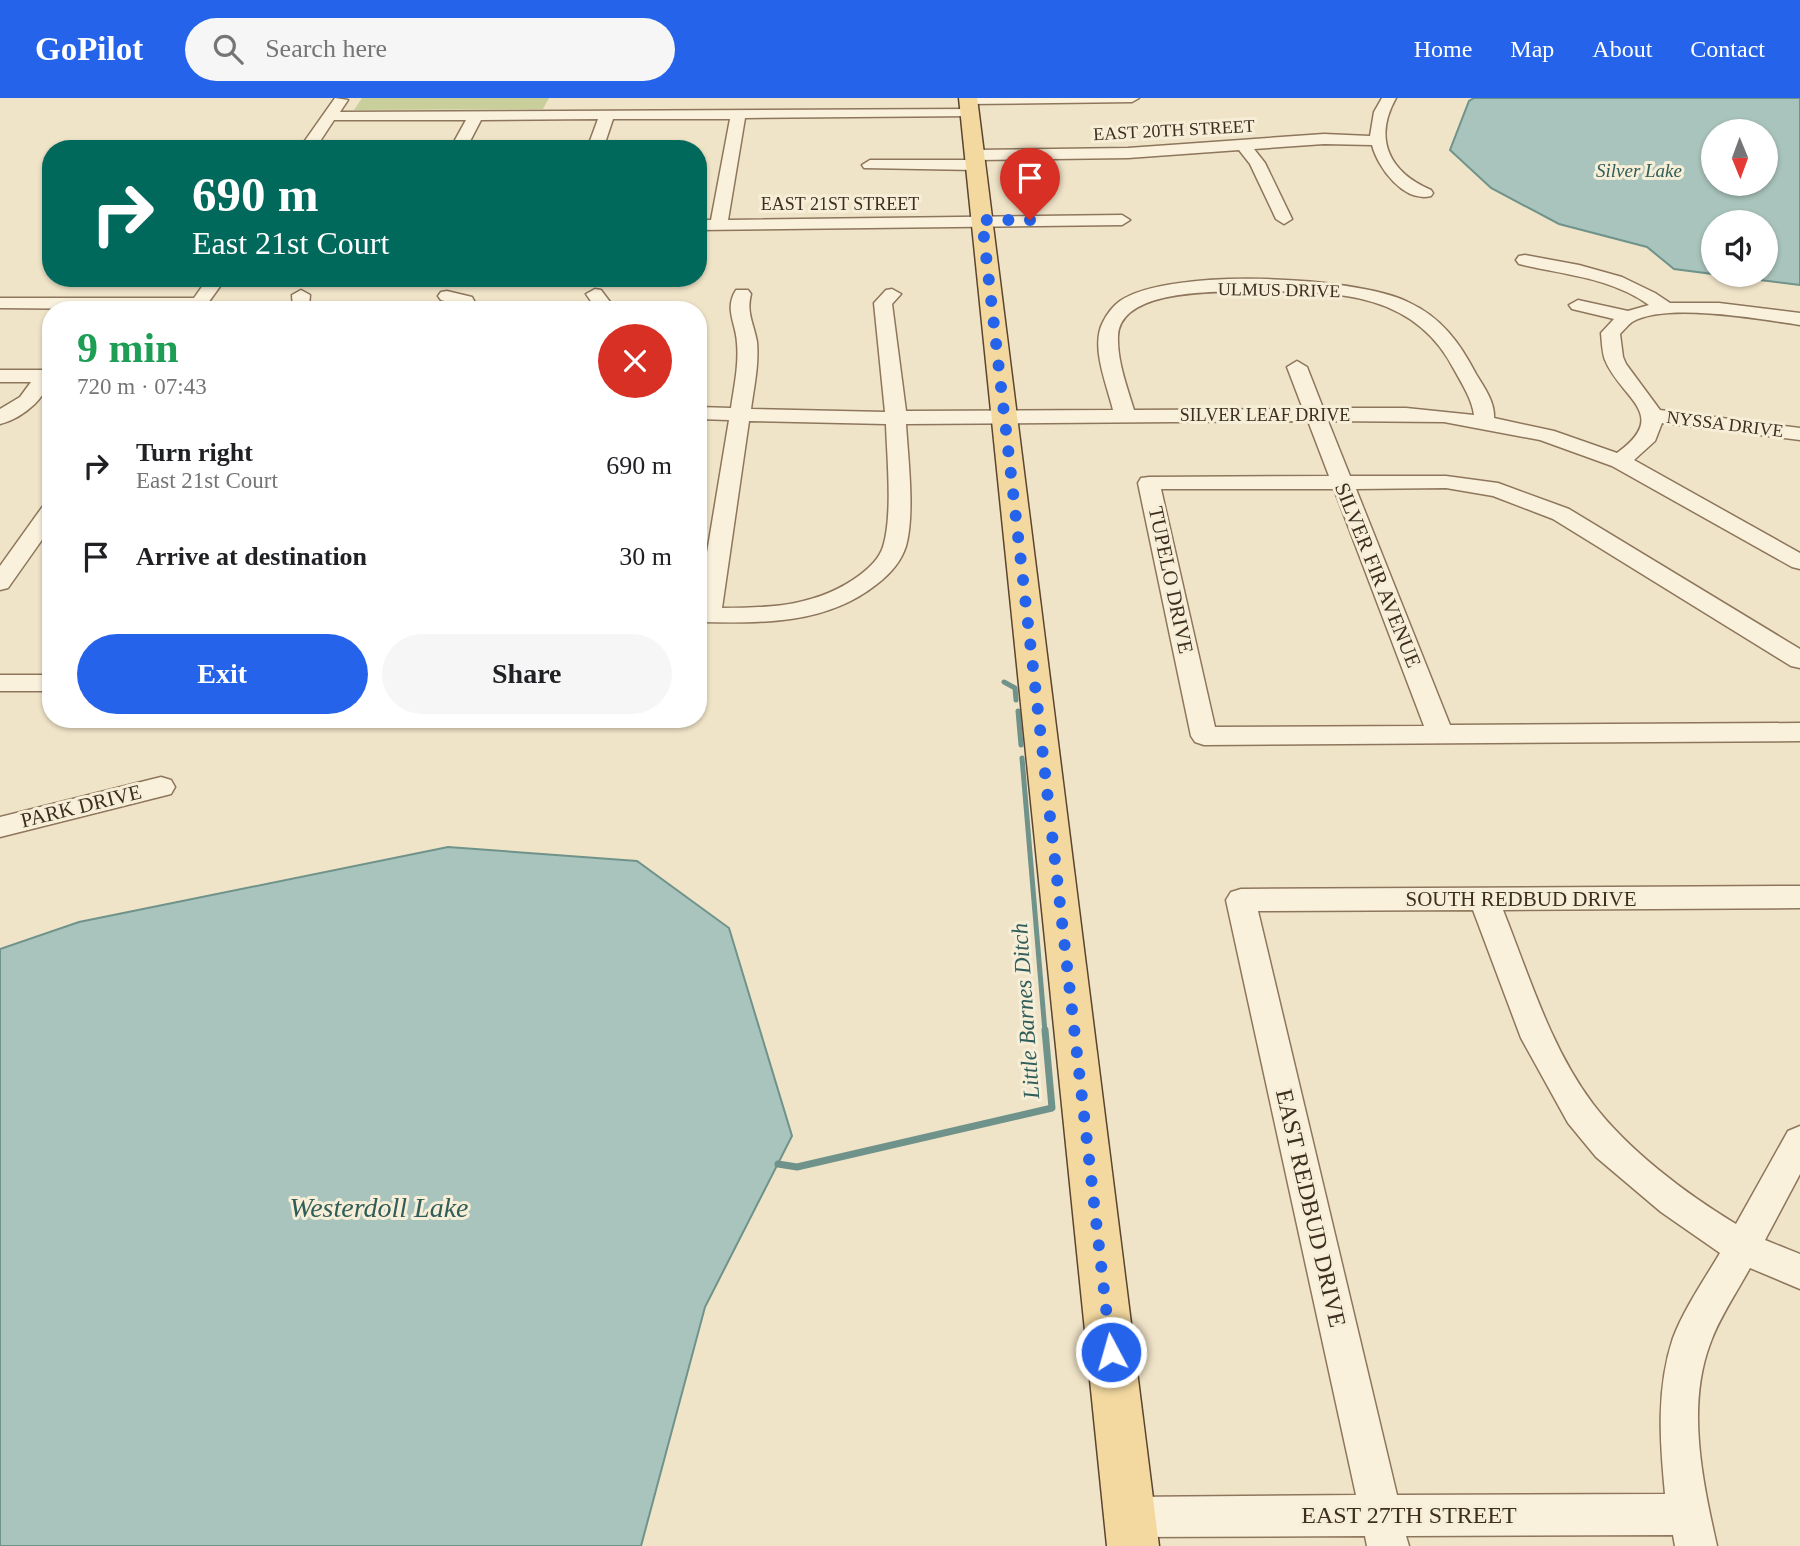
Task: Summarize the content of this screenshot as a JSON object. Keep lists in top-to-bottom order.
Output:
{
  "streets": {
    "street": [
      "EAST 20TH STREET",
      "EAST 21ST STREET",
      "ULMUS DRIVE",
      "SILVER LEAF DRIVE",
      "NYSSA DRIVE",
      "SILVER FIR AVENUE",
      "TUPELO DRIVE",
      "PARK DRIVE",
      "SOUTH REDBUD DRIVE",
      "EAST REDBUD DRIVE",
      "EAST 27TH STREET"
    ]
  },
  "crossings": [
    ["ULMUS DRIVE", "SILVER LEAF DRIVE"],
    ["SILVER LEAF DRIVE", "SILVER FIR AVENUE"],
    ["SILVER FIR AVENUE", "TUPELO DRIVE"],
    ["SOUTH REDBUD DRIVE", "EAST REDBUD DRIVE"],
    ["EAST REDBUD DRIVE", "EAST 27TH STREET"]
  ],
  "water": ["Silver Lake", "Little Barnes Ditch", "Westerdoll Lake"],
  "north": "bottom",
  "page": {
    "header": "GoPilot",
    "search": "Search here",
    "nav": [
      "Home",
      "Map",
      "About",
      "Contact"
    ],
    "turn": ["690 m", "East 21st Court"],
    "heading": ["9 min", "720 m · 07:43"],
    "list": [
      {
        "name": "Turn right",
        "note": "East 21st Court",
        "value": "690 m"
      },
      {
        "name": "Arrive at destination",
        "value": "30 m"
      }
    ],
    "buttons": ["Exit", "Share"]
  }
}
